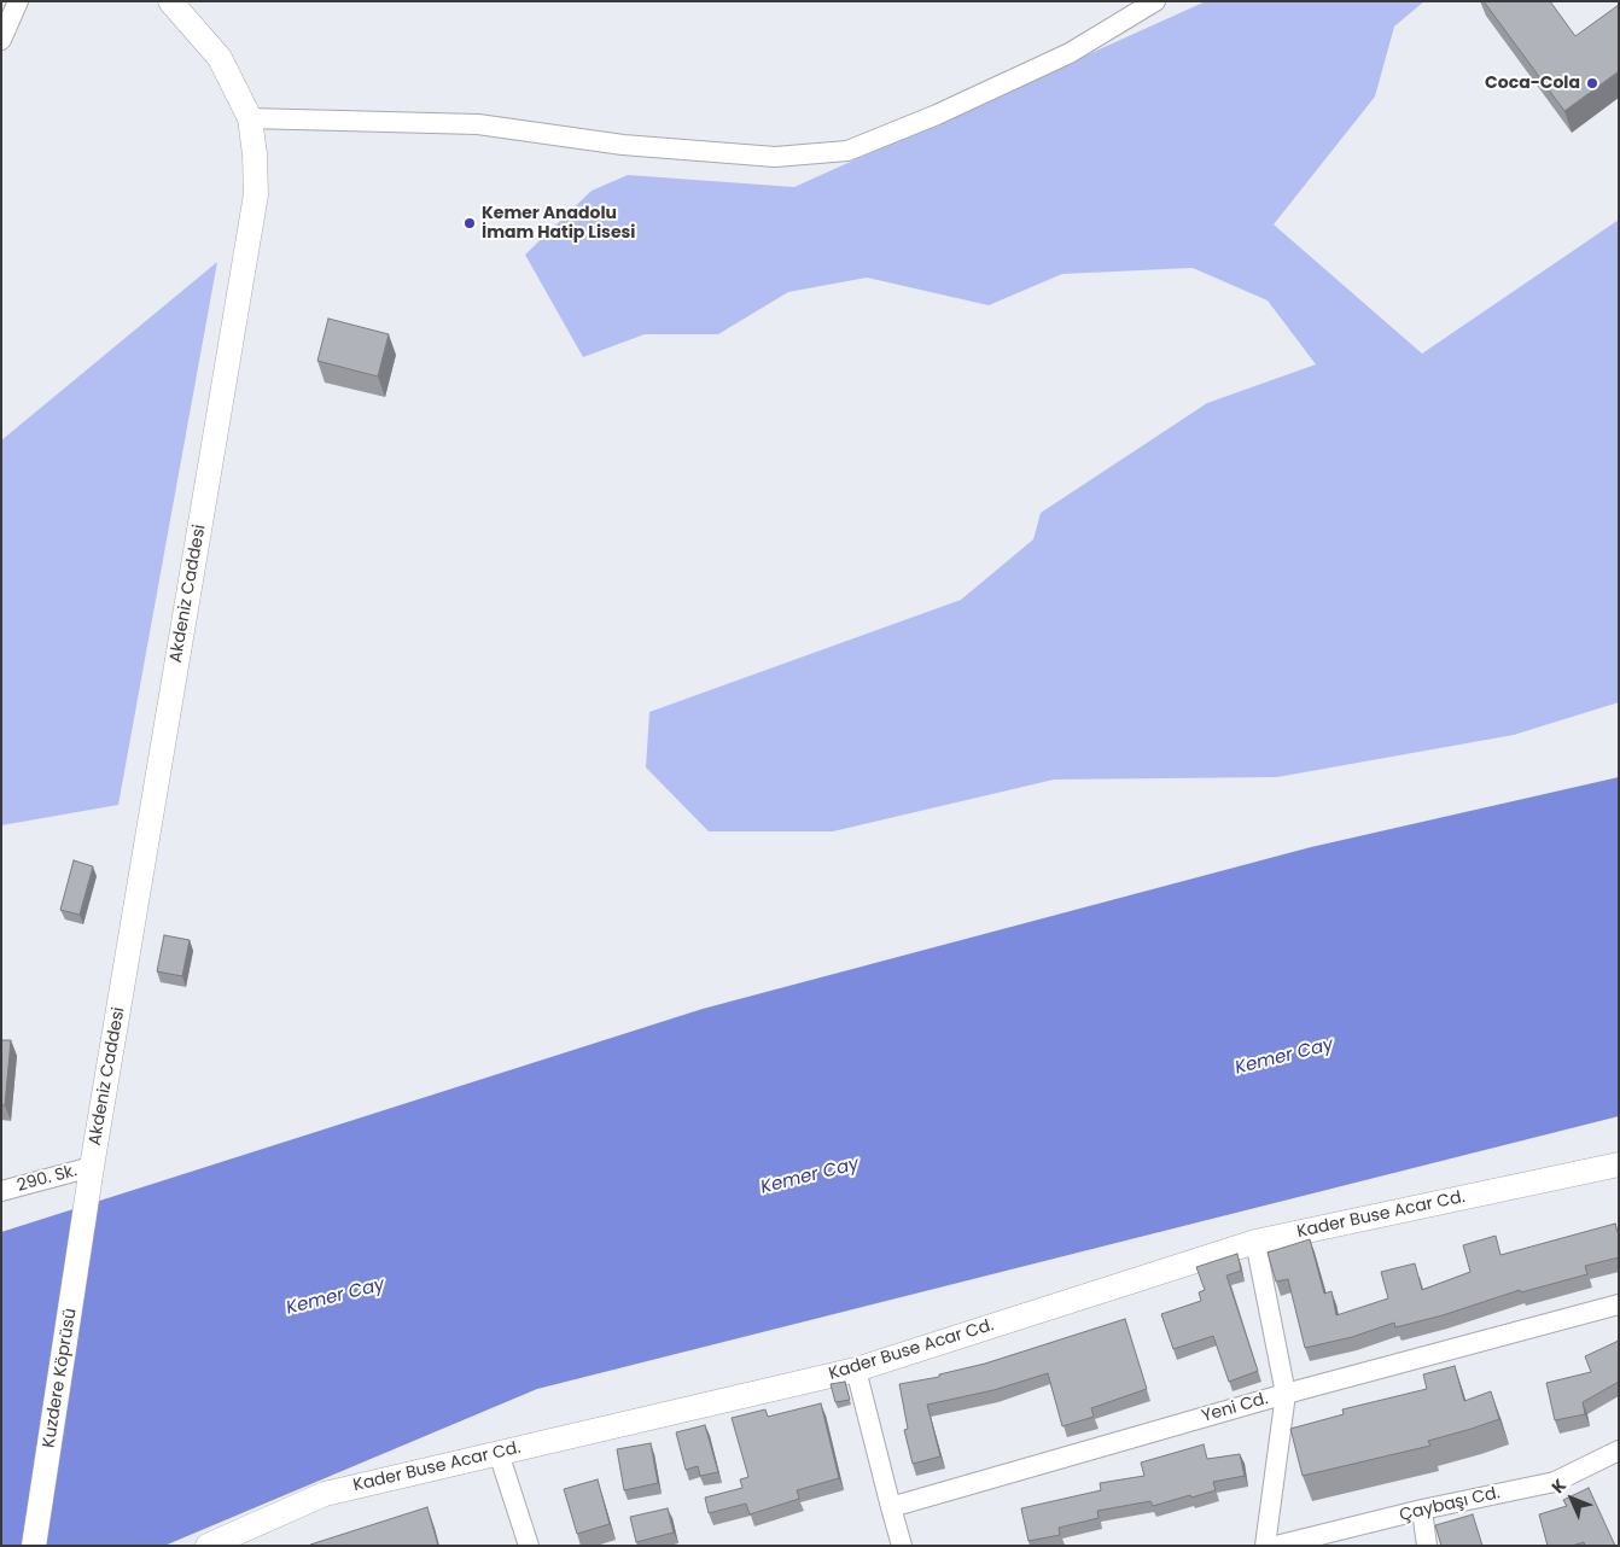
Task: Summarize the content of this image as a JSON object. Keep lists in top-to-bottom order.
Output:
{
  "streets": {
    "street": [
      "Akdeniz Caddesi",
      "290. Sk.",
      "Kader Buse Acar Cd.",
      "Kuzdere Köprüsü",
      "Yeni Cd.",
      "Çaybaşı Cd."
    ]
  },
  "crossings": [
    ["Akdeniz Caddesi", "290. Sk."],
    ["Akdeniz Caddesi", "Kuzdere Köprüsü"]
  ],
  "water": ["Kemer Cay"],
  "places": ["Coca-Cola", "Kemer Anadolu İmam Hatip Lisesi"],
  "north": "top left"
}
